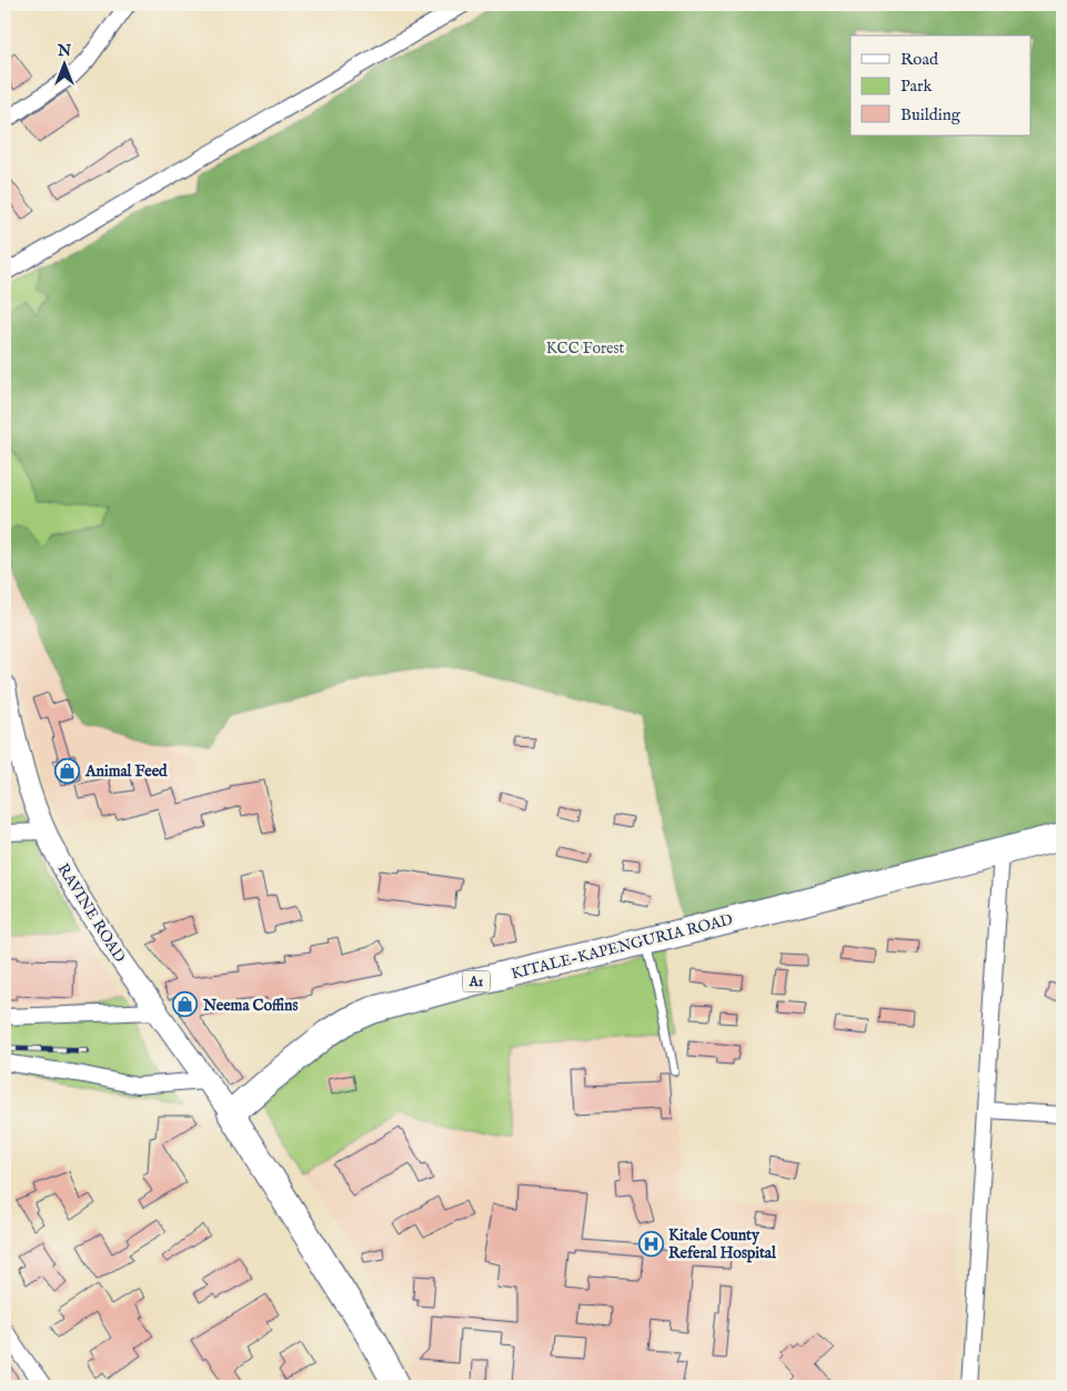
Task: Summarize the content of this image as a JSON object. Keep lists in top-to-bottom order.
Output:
{
  "streets": {
    "highway": ["KITALE-KAPENGURIA ROAD", "A1"],
    "street": ["RAVINE ROAD"]
  },
  "crossings": [
    ["RAVINE ROAD", "KITALE-KAPENGURIA ROAD"]
  ],
  "parks": ["KCC Forest"],
  "places": {
    "shop": ["Animal Feed", "Neema Coffins"],
    "hospital": ["Kitale County Referal Hospital"]
  },
  "legend": ["Road", "Park", "Building"],
  "north": "top"
}
